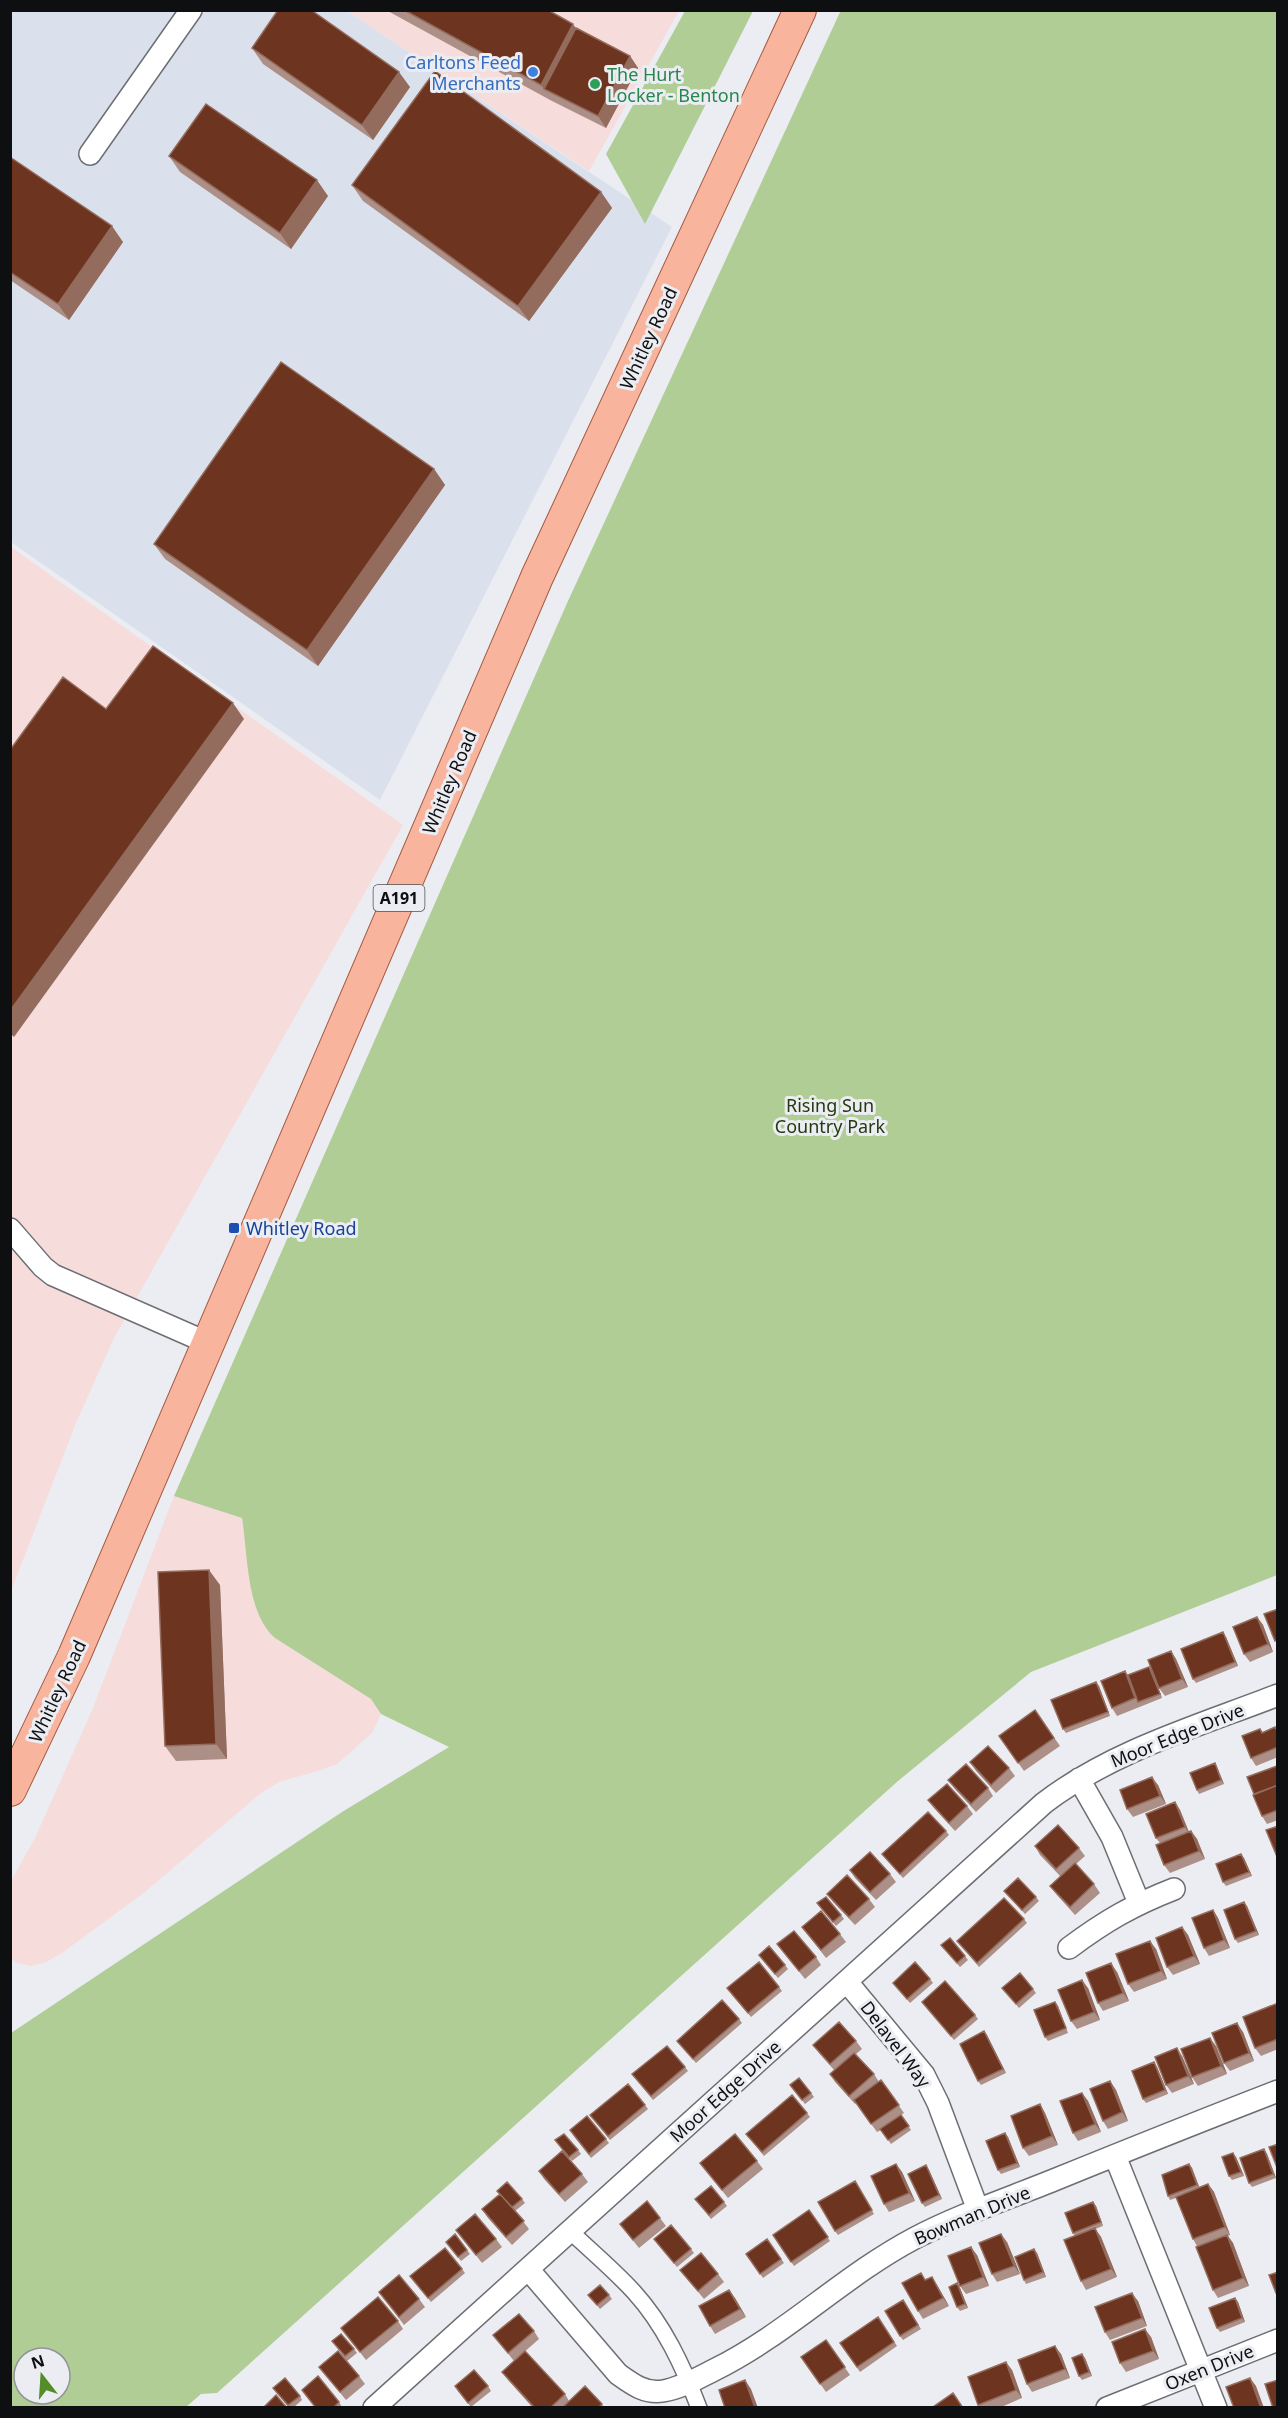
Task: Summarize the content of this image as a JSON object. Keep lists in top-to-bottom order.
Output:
{
  "streets": {
    "main road": ["Whitley Road", "A191"],
    "street": [
      "Moor Edge Drive",
      "Delavel Way",
      "Bowman Drive",
      "Oxen Drive"
    ]
  },
  "crossings": [
    ["Moor Edge Drive", "Delavel Way"],
    ["Moor Edge Drive", "Bowman Drive"],
    ["Delavel Way", "Bowman Drive"]
  ],
  "parks": ["Rising Sun Country Park"],
  "places": {
    "other": ["Carltons Feed Merchants", "The Hurt Locker - Benton"],
    "transit": ["Whitley Road"]
  },
  "north": "top"
}
